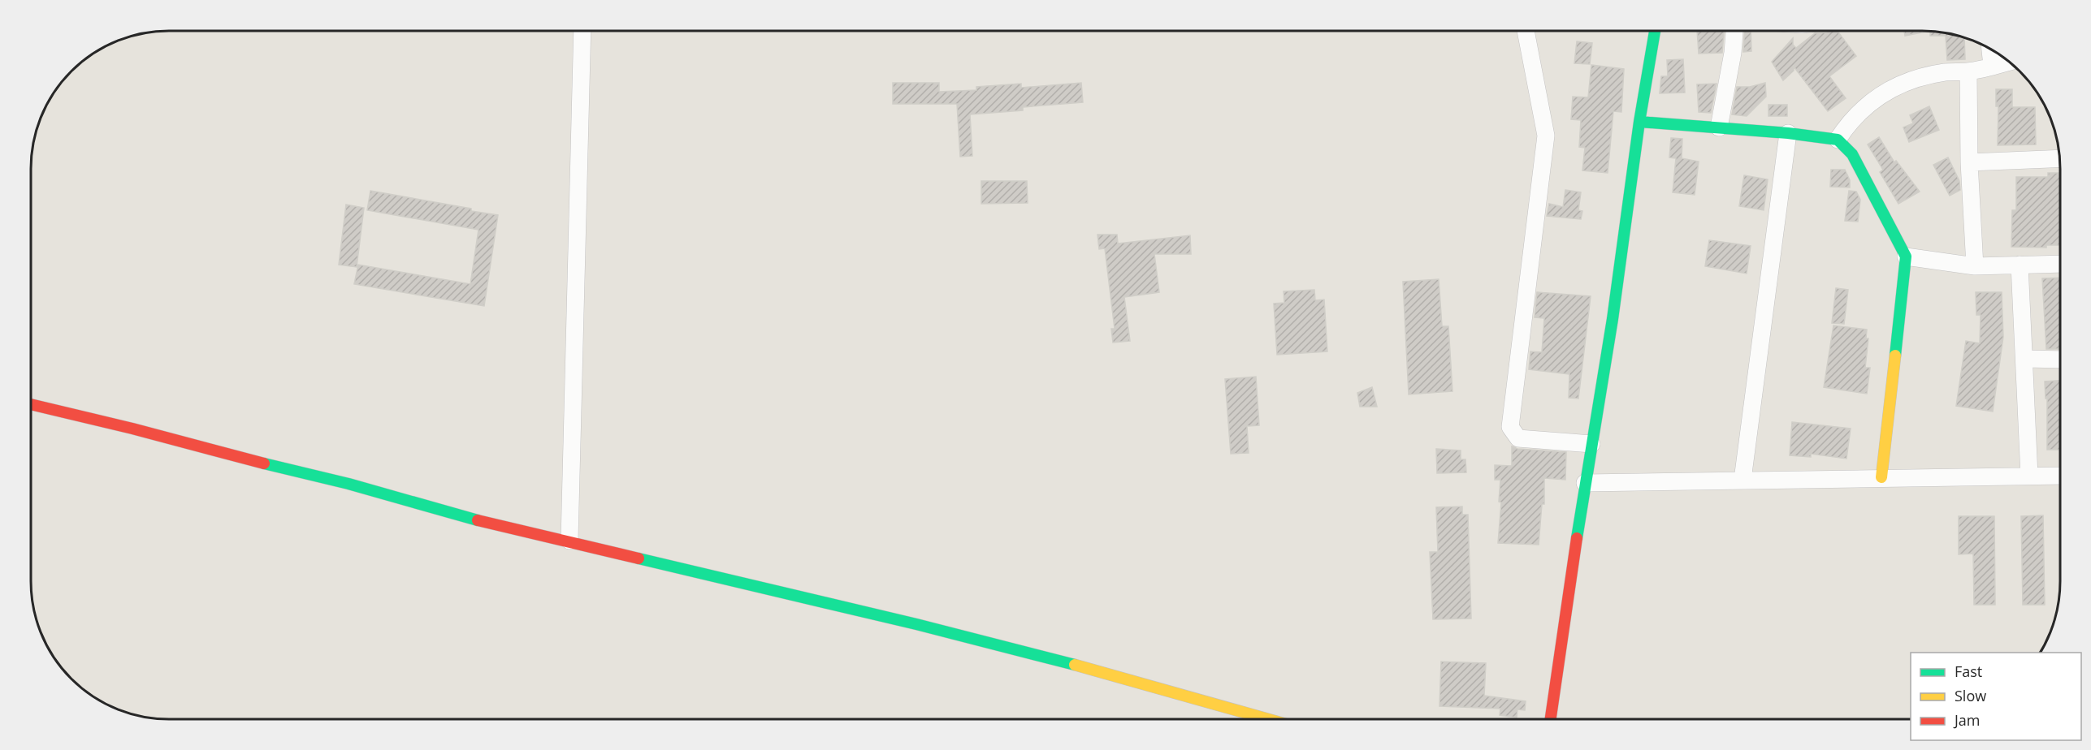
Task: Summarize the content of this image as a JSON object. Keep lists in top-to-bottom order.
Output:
{
  "legend": ["Fast", "Slow", "Jam"]
}
